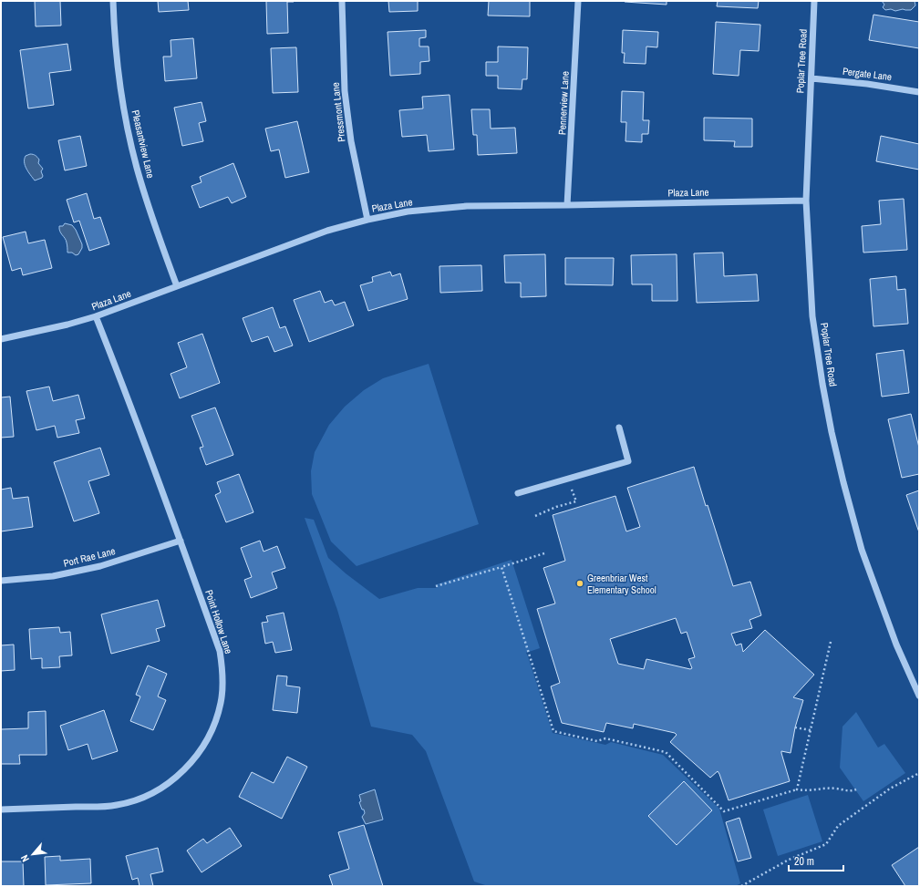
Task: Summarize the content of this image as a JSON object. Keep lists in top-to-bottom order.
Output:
{
  "streets": {
    "street": [
      "Poplar Tree Road",
      "Pergate Lane",
      "Pennerview Lane",
      "Pressmont Lane",
      "Pleasantview Lane",
      "Plaza Lane",
      "Port Rae Lane",
      "Point Hollow Lane"
    ]
  },
  "crossings": [
    ["Poplar Tree Road", "Pergate Lane"],
    ["Poplar Tree Road", "Plaza Lane"],
    ["Pennerview Lane", "Plaza Lane"],
    ["Pressmont Lane", "Plaza Lane"],
    ["Pleasantview Lane", "Plaza Lane"],
    ["Plaza Lane", "Point Hollow Lane"],
    ["Port Rae Lane", "Point Hollow Lane"]
  ],
  "places": ["Greenbriar West Elementary School"],
  "scale_bar": "20 m",
  "north": "bottom left"
}
